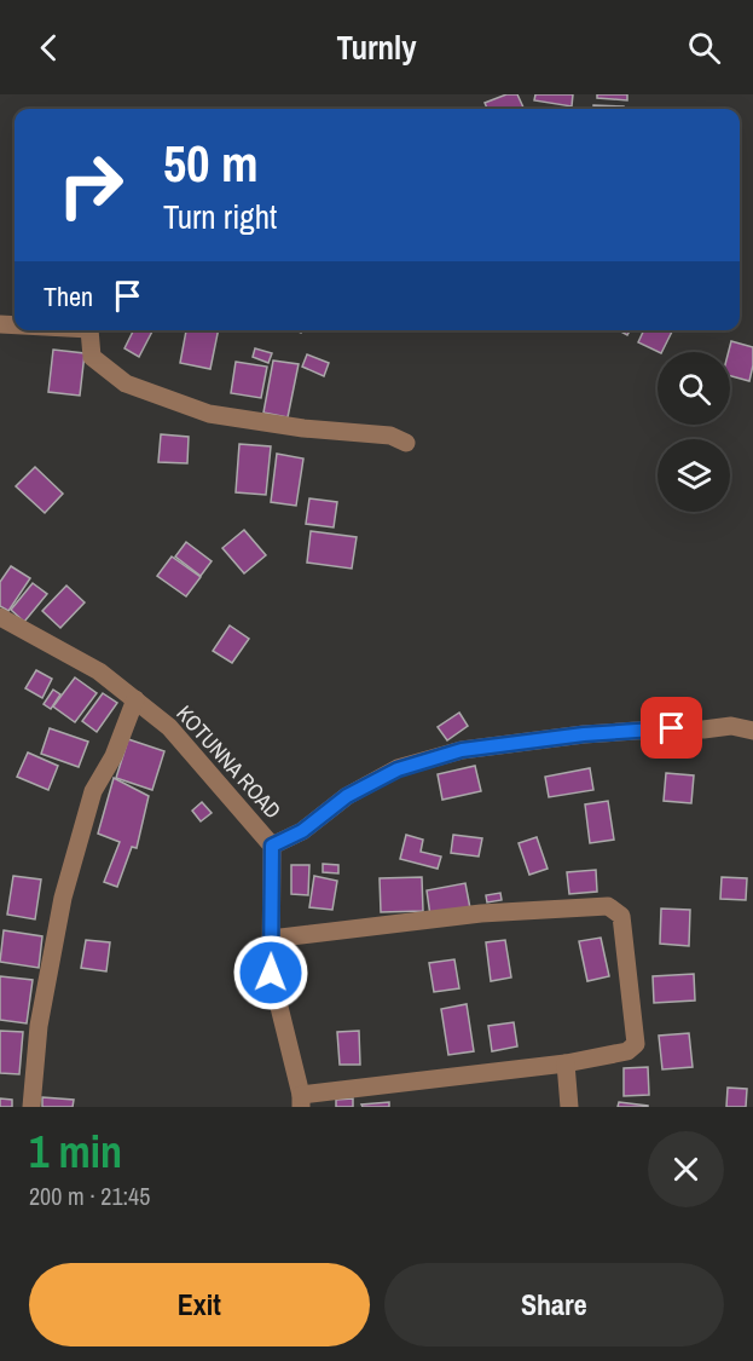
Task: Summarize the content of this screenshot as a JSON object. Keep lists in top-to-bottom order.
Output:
{
  "streets": {
    "street": ["KOTUNNA ROAD"]
  },
  "page": {
    "header": "Turnly",
    "turn": ["50 m", "Turn right"],
    "then": "Then",
    "heading": ["1 min", "200 m · 21:45"],
    "buttons": ["Exit", "Share"]
  }
}
